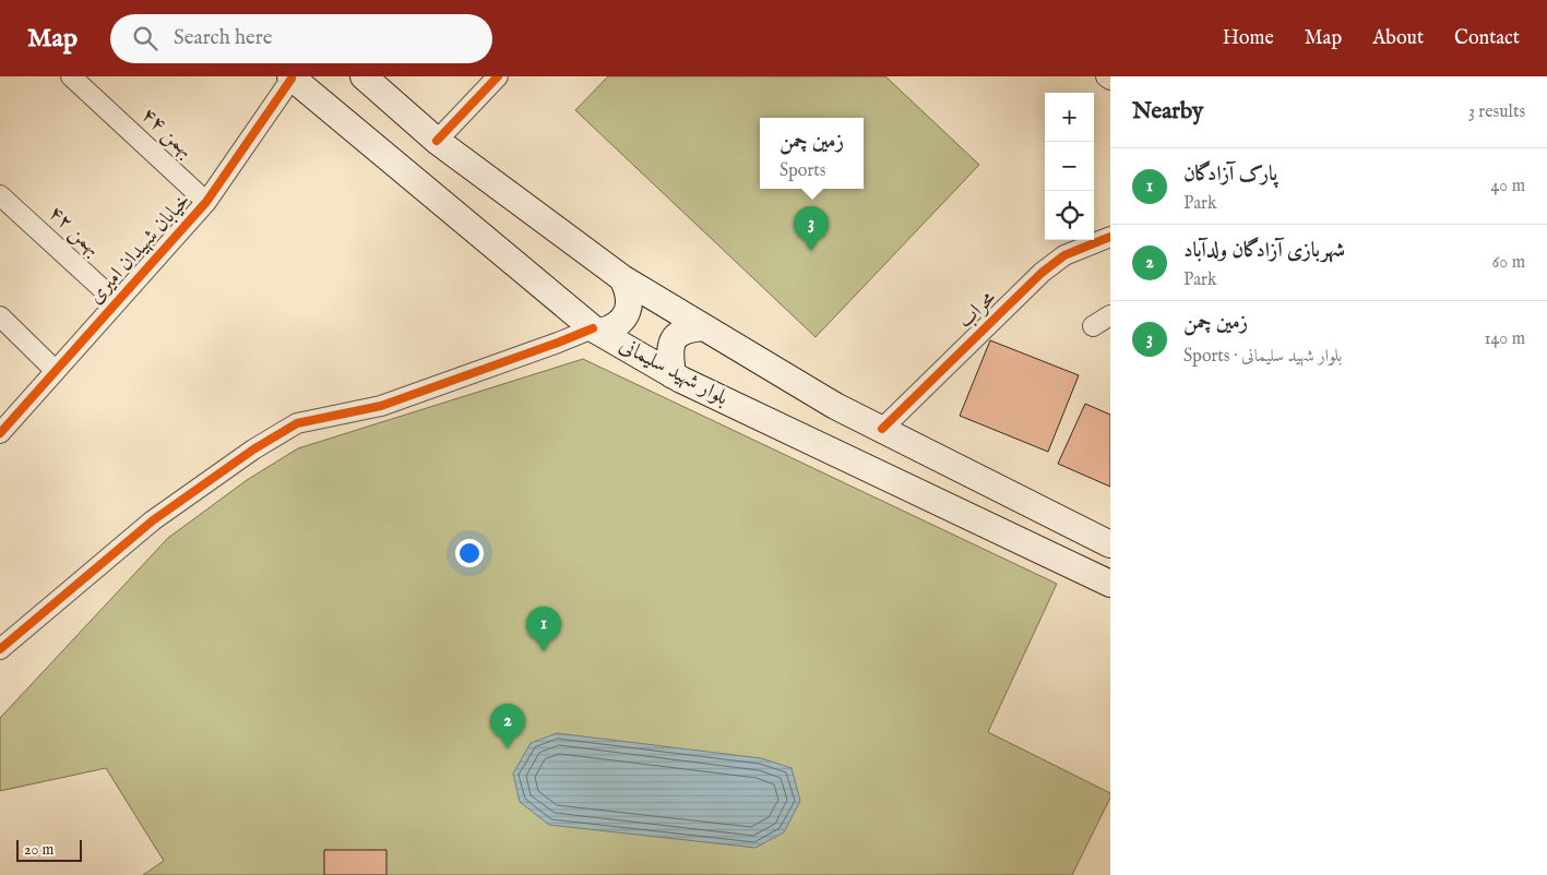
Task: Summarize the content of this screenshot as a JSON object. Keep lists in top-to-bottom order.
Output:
{
  "streets": {
    "main road": ["بلوار شهید سلیمانی"],
    "street": [
      "بهمن ۴۴",
      "بهمن ۴۲",
      "خیابان شهیدان امیری",
      "محراب"
    ]
  },
  "crossings": [
    ["بهمن ۴۴", "خیابان شهیدان امیری"],
    ["بهمن ۴۲", "خیابان شهیدان امیری"],
    ["خیابان شهیدان امیری", "بلوار شهید سلیمانی"]
  ],
  "scale_bar": "20 m",
  "page": {
    "header": "Map",
    "search": "Search here",
    "nav": [
      "Home",
      "Map",
      "About",
      "Contact"
    ],
    "heading": ["Nearby", "3 results"],
    "map_buttons": ["+", "−"],
    "popup": ["زمین چمن", "Sports"],
    "list": [
      {
        "mark": "1",
        "name": "پارک آزادگان",
        "note": "Park",
        "value": "40 m"
      },
      {
        "mark": "2",
        "name": "شهربازی آزادگان ولدآباد",
        "note": "Park",
        "value": "60 m"
      },
      {
        "mark": "3",
        "name": "زمین چمن",
        "note": "Sports · بلوار شهید سلیمانی",
        "value": "140 m"
      }
    ],
    "pins": ["3", "1", "2"],
    "scale": "20 m"
  }
}
